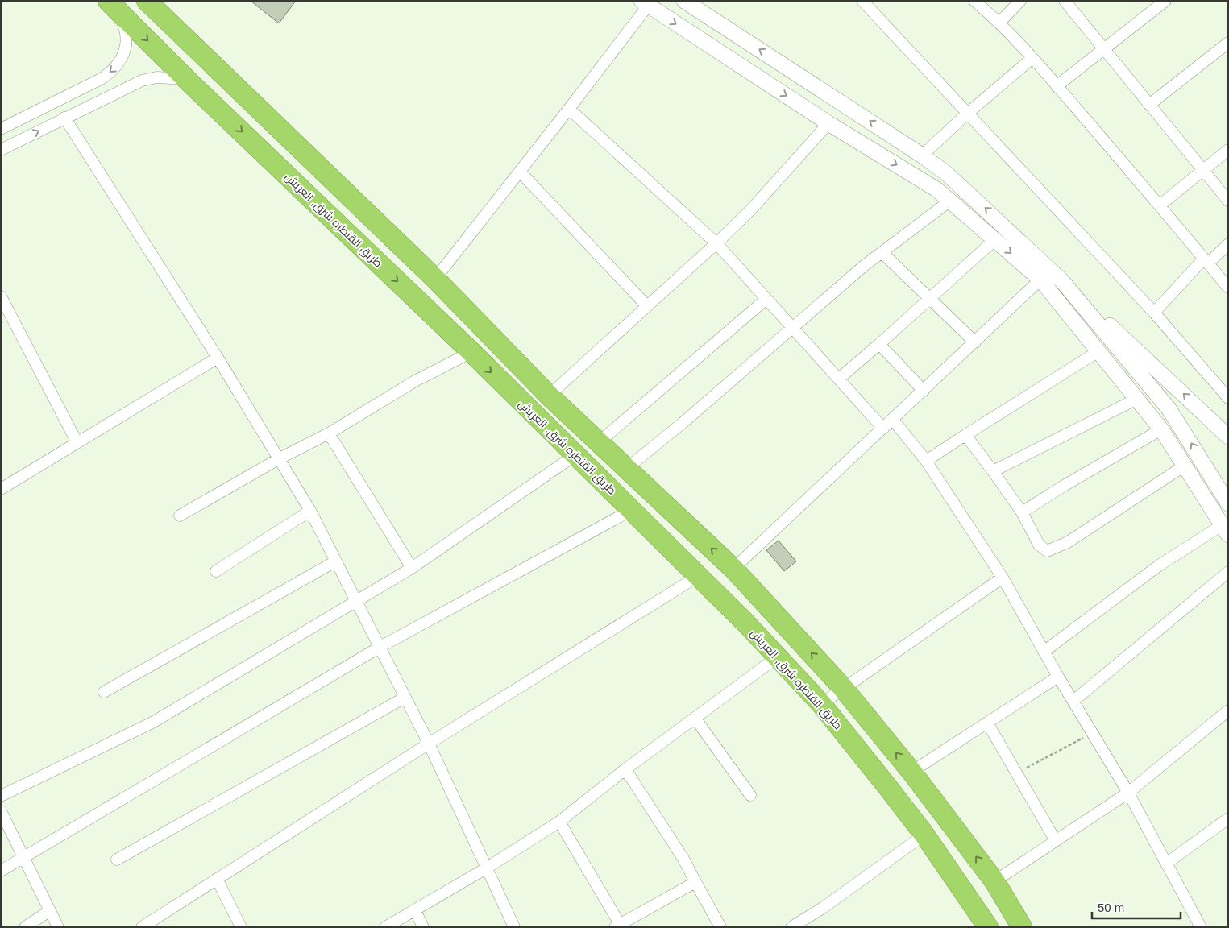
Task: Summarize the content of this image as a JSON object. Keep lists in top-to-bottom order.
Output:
{
  "streets": {
    "highway": ["طريق القنطره شرق, العريش"]
  },
  "scale_bar": "50 m"
}
